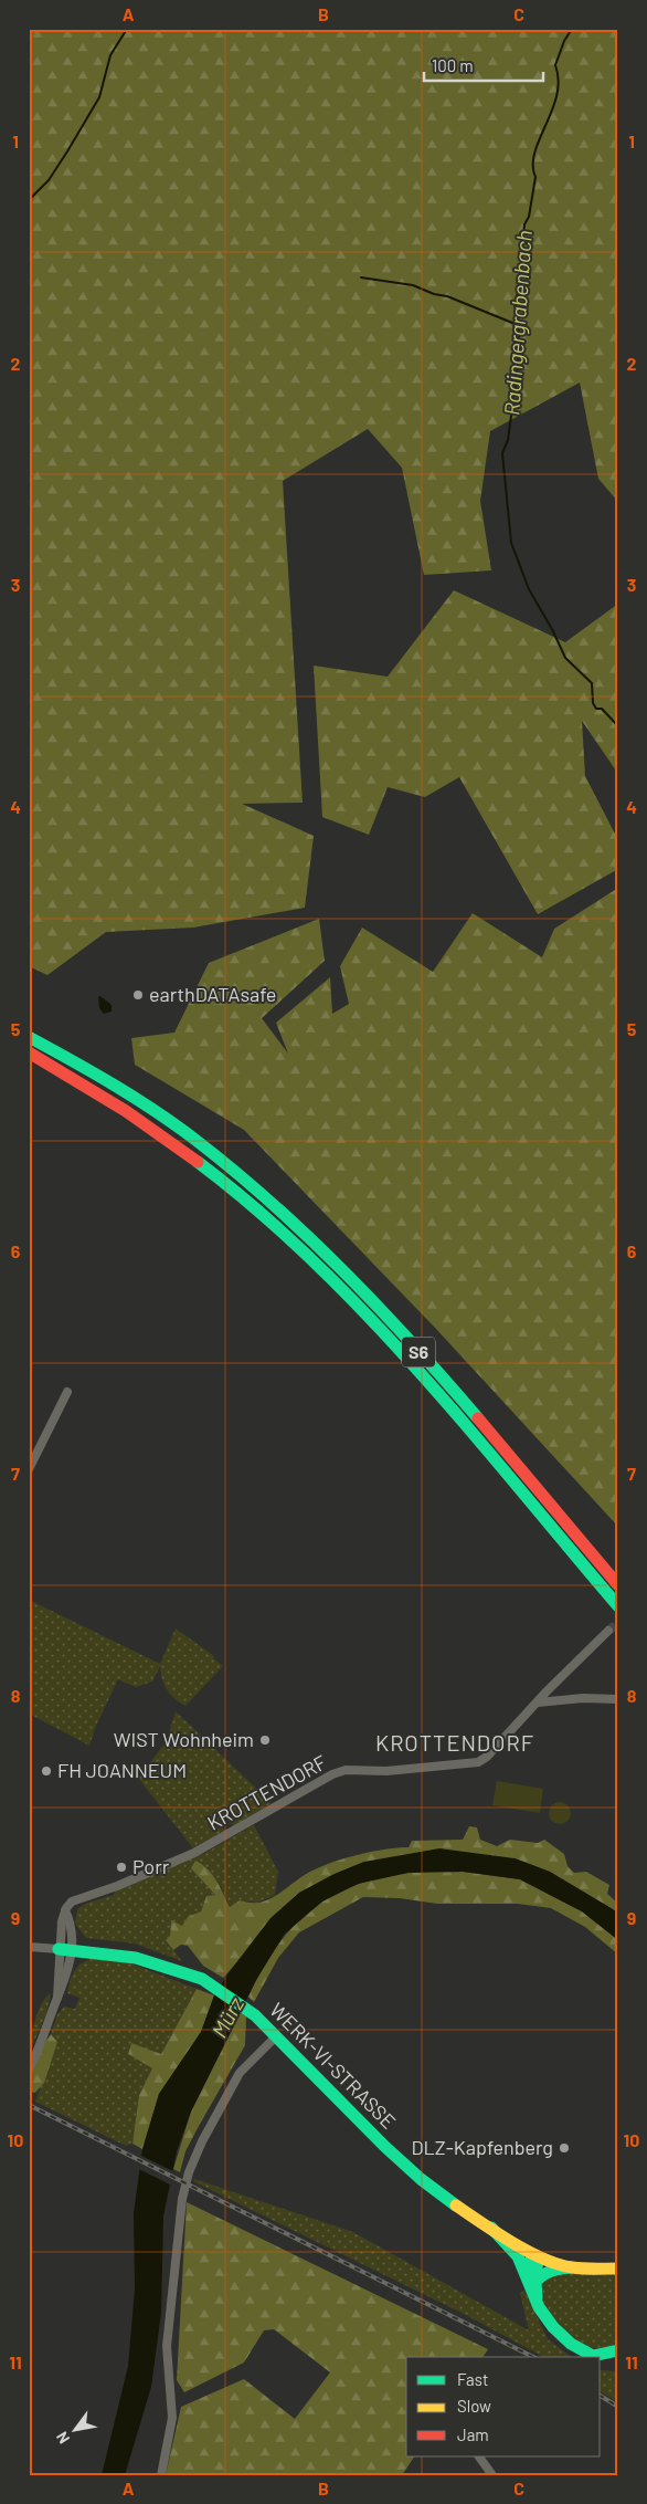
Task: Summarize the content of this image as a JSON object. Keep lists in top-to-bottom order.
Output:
{
  "streets": {
    "main road": ["S6", "WERK-VI-STRASSE"],
    "street": ["KROTTENDORF"]
  },
  "districts": ["KROTTENDORF"],
  "water": ["Radingergrabenbach", "Mürz"],
  "places": [
    "earthDATAsafe",
    "WIST Wohnheim",
    "FH JOANNEUM",
    "Porr",
    "DLZ-Kapfenberg"
  ],
  "legend": ["Fast", "Slow", "Jam"],
  "scale_bar": "100 m",
  "north": "bottom left",
  "grid": {
    "columns": ["A", "B", "C"],
    "rows": [
      "1",
      "2",
      "3",
      "4",
      "5",
      "6",
      "7",
      "8",
      "9",
      "10",
      "11"
    ]
  }
}
